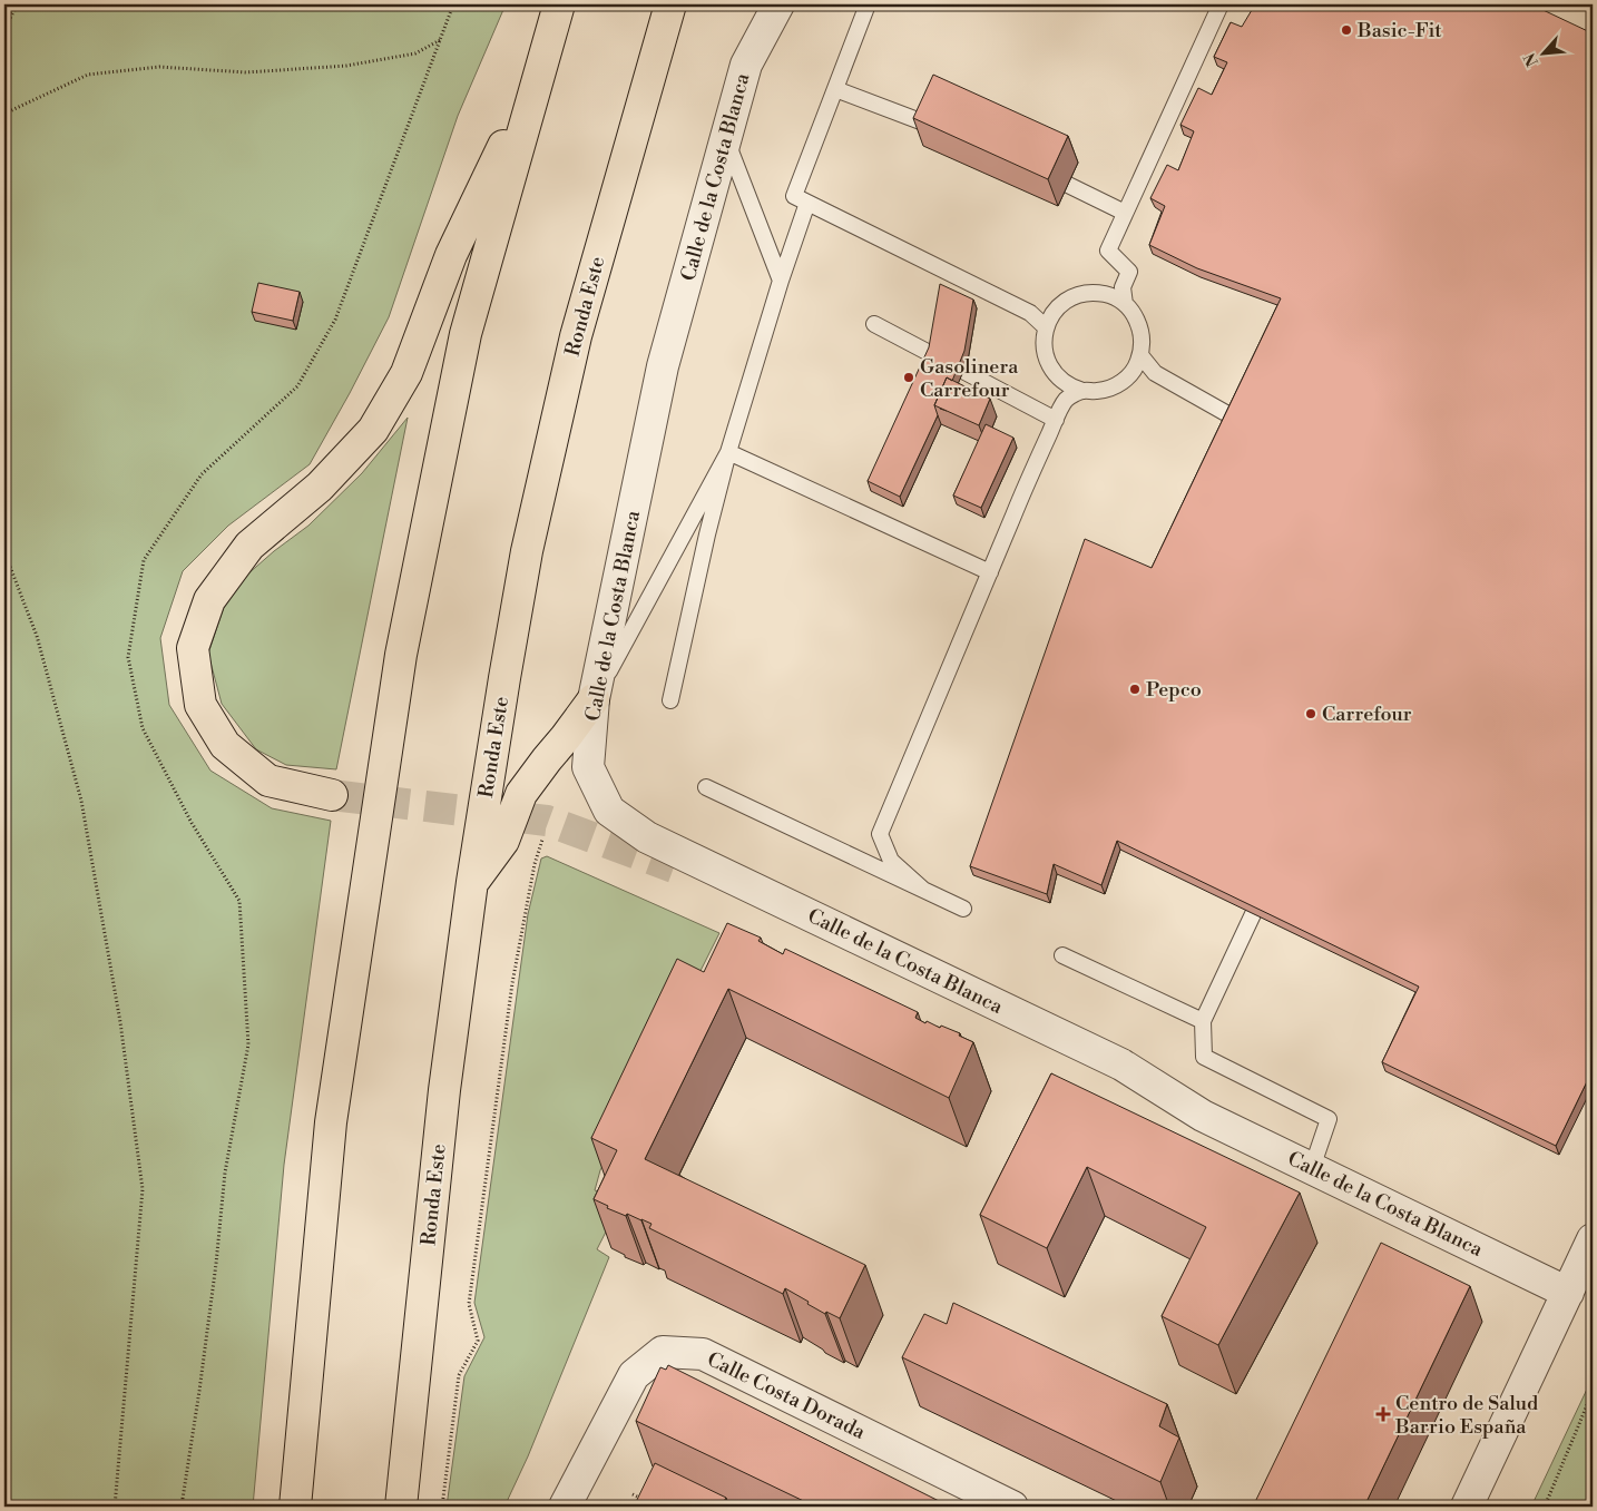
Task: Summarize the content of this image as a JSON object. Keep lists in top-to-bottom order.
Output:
{
  "streets": {
    "highway": ["Ronda Este"],
    "street": ["Calle de la Costa Blanca", "Calle Costa Dorada"]
  },
  "places": {
    "other": [
      "Basic-Fit",
      "Gasolinera Carrefour",
      "Pepco",
      "Carrefour"
    ],
    "health": ["Centro de Salud Barrio España"]
  },
  "north": "bottom left"
}
